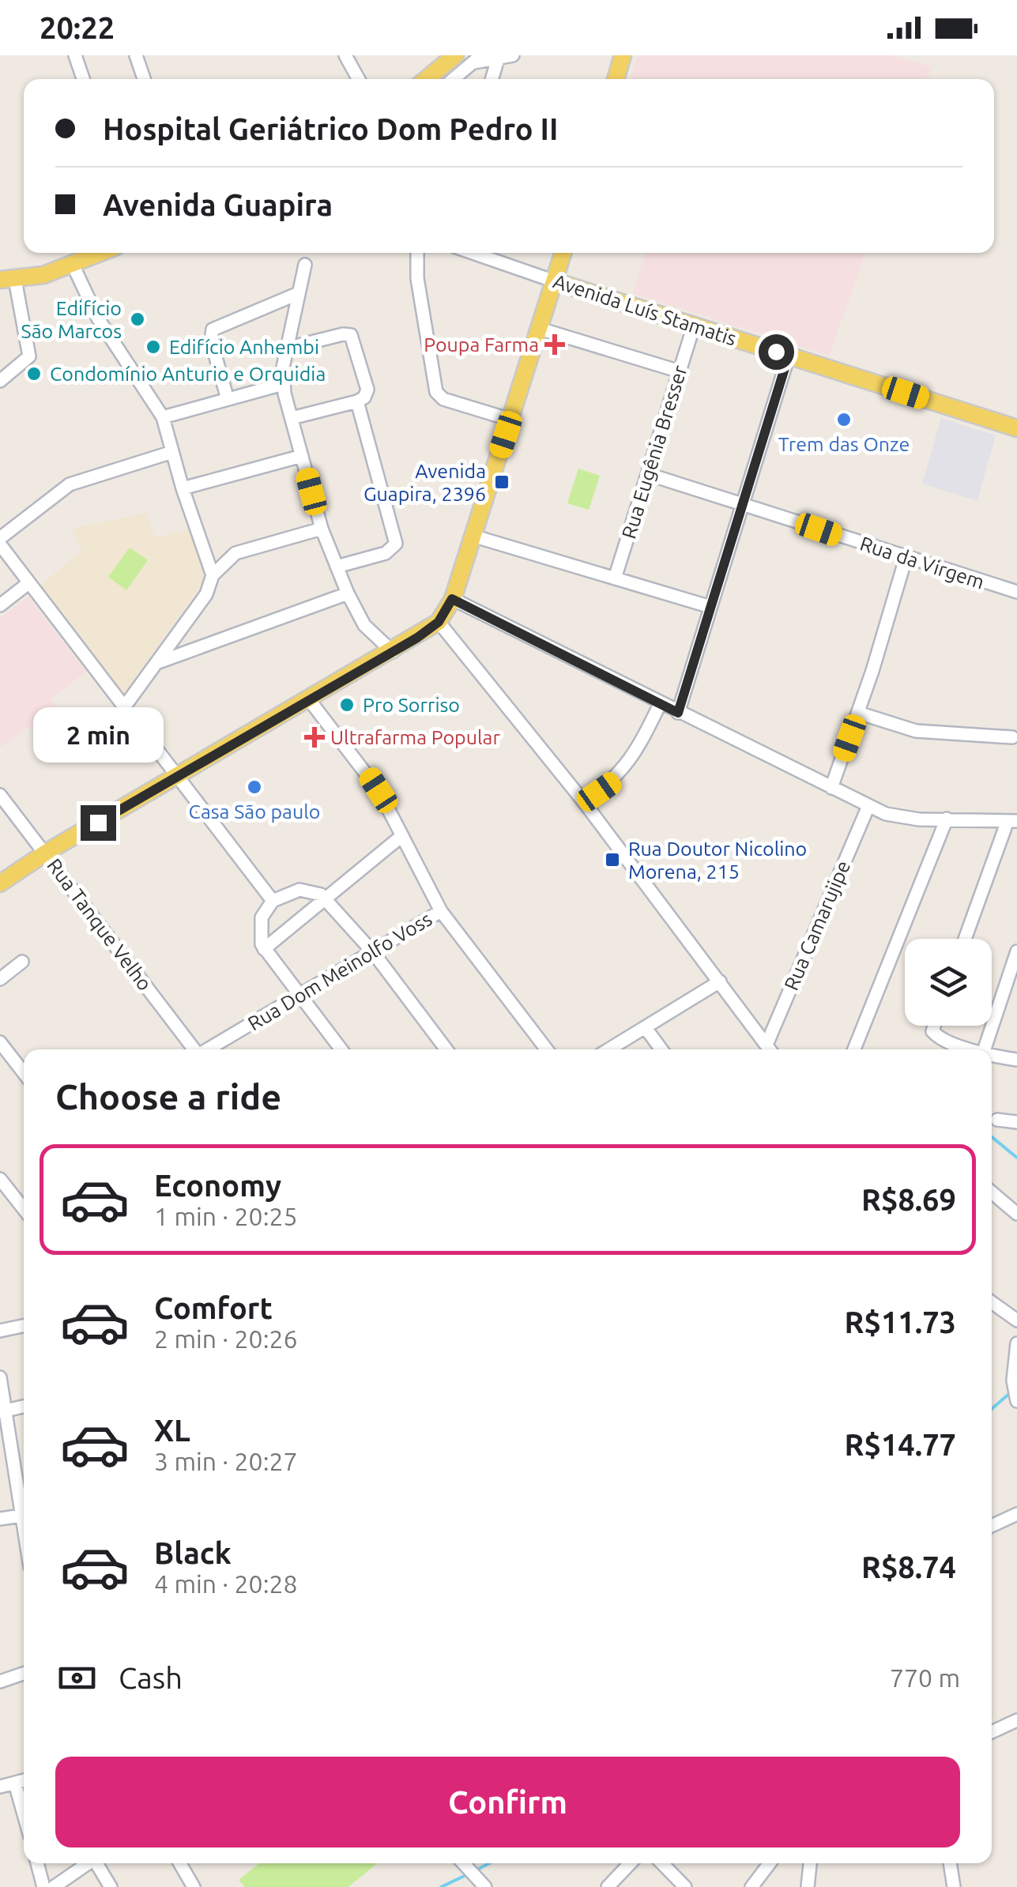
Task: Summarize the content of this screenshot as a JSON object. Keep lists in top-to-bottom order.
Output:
{
  "streets": {
    "main road": ["Avenida Luís Stamatis"],
    "street": [
      "Rua Eugênia Bresser",
      "Rua da Virgem",
      "Rua Tanque Velho",
      "Rua Camarujipe",
      "Rua Dom Meinolfo Voss"
    ]
  },
  "crossings": [
    ["Avenida Luís Stamatis", "Rua Eugênia Bresser"],
    ["Rua Eugênia Bresser", "Rua da Virgem"]
  ],
  "places": {
    "other": [
      "Edifício São Marcos",
      "Edifício Anhembi",
      "Condomínio Anturio e Orquidia",
      "Trem das Onze",
      "Pro Sorriso",
      "Casa São paulo"
    ],
    "health": ["Poupa Farma", "Ultrafarma Popular"],
    "transit": ["Avenida Guapira, 2396", "Rua Doutor Nicolino Morena, 215"]
  },
  "page": {
    "status": "20:22",
    "banner": ["Hospital Geriátrico Dom Pedro II", "Avenida Guapira"],
    "bubble": "2 min",
    "heading": "Choose a ride",
    "list": [
      {
        "name": "Economy",
        "note": "1 min · 20:25",
        "value": "R$8.69"
      },
      {
        "name": "Comfort",
        "note": "2 min · 20:26",
        "value": "R$11.73"
      },
      {
        "name": "XL",
        "note": "3 min · 20:27",
        "value": "R$14.77"
      },
      {
        "name": "Black",
        "note": "4 min · 20:28",
        "value": "R$8.74"
      }
    ],
    "pay": ["Cash", "770 m"],
    "buttons": "Confirm"
  }
}
